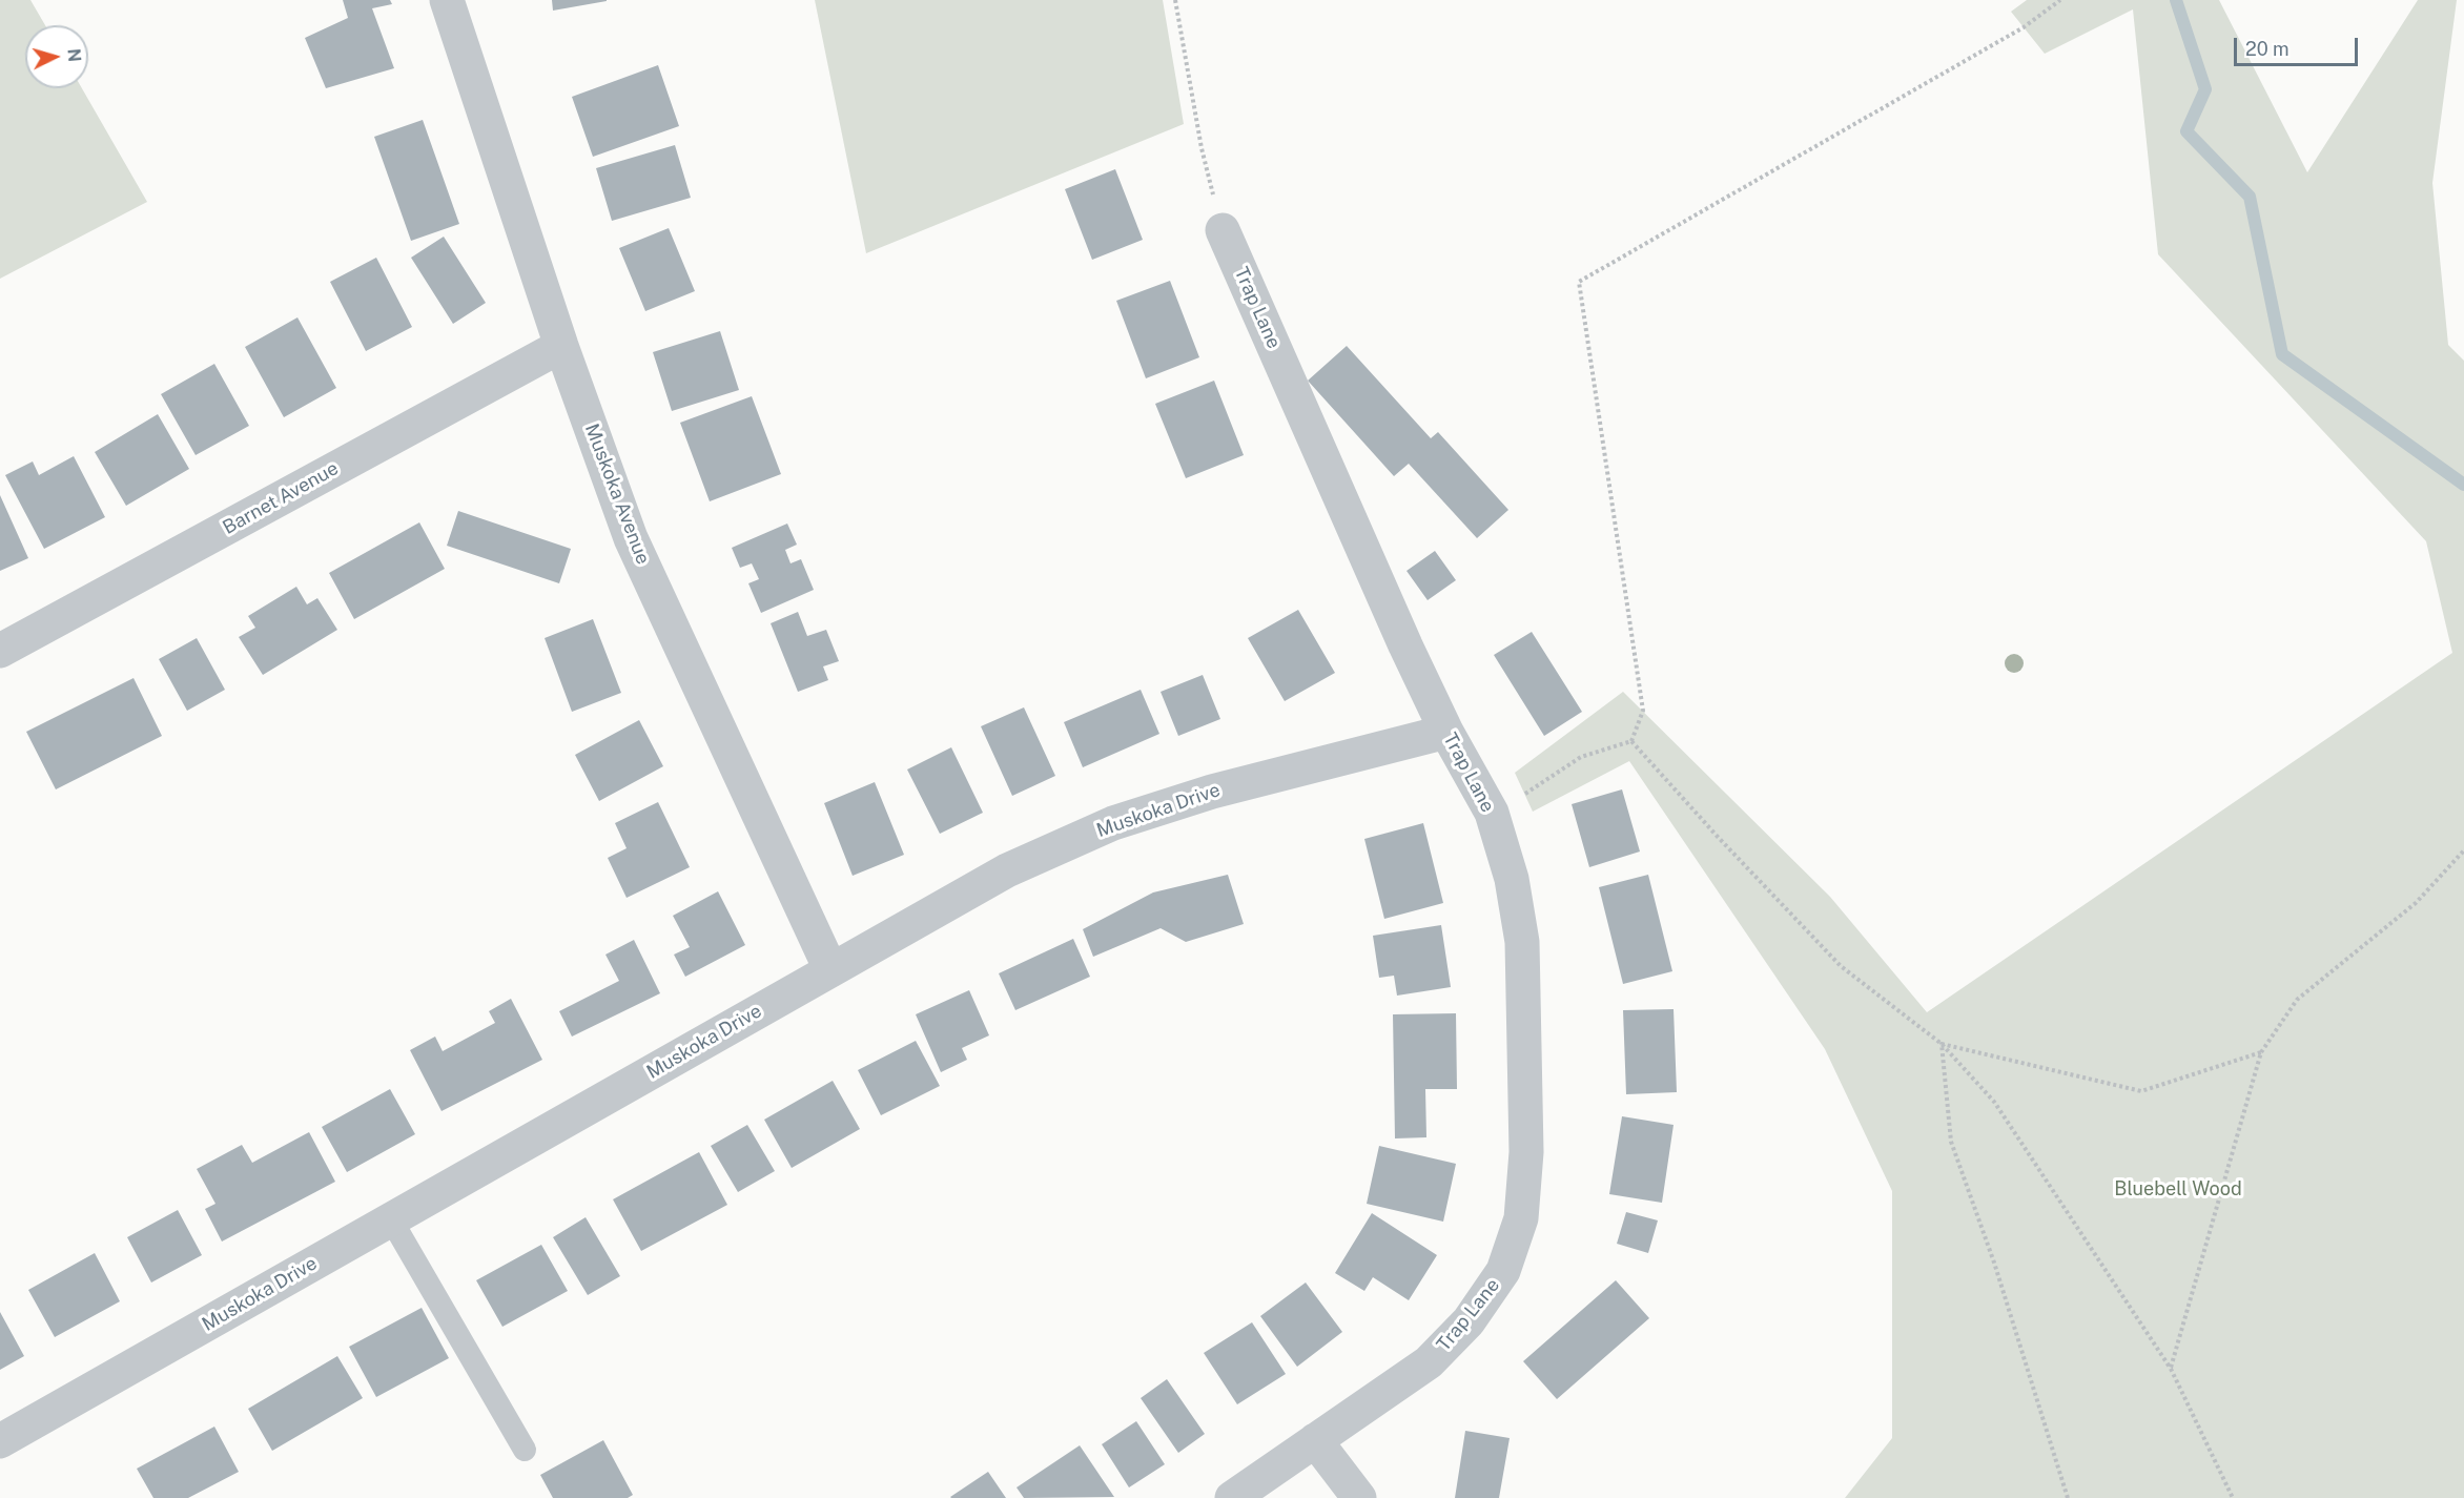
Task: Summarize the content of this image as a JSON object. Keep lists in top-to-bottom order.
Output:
{
  "streets": {
    "street": [
      "Trap Lane",
      "Muskoka Avenue",
      "Barnet Avenue",
      "Muskoka Drive"
    ]
  },
  "crossings": [
    ["Trap Lane", "Muskoka Drive"],
    ["Muskoka Avenue", "Barnet Avenue"],
    ["Muskoka Avenue", "Muskoka Drive"]
  ],
  "parks": ["Bluebell Wood"],
  "scale_bar": "20 m",
  "north": "right"
}
